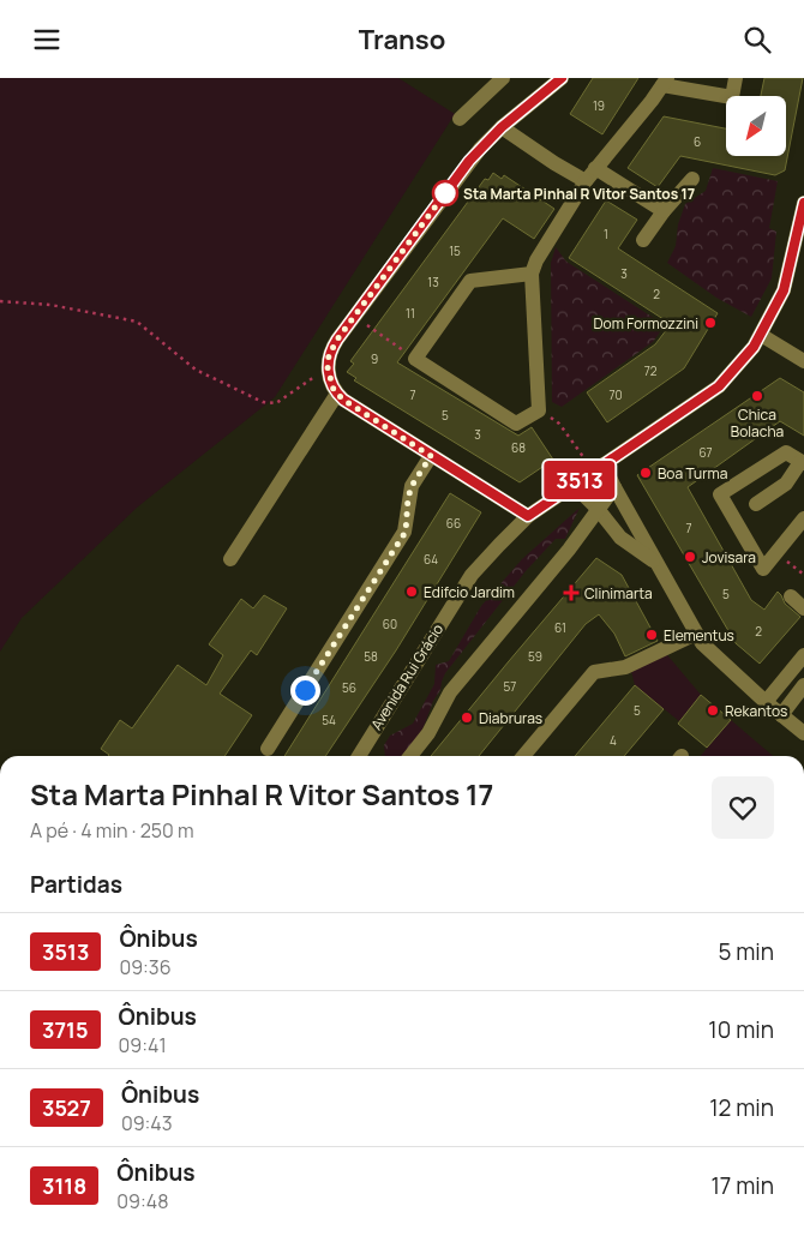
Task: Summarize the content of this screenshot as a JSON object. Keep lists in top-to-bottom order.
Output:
{
  "streets": {
    "street": ["Avenida Rui Grácio"]
  },
  "places": {
    "other": [
      "Sta Marta Pinhal R Vitor Santos 17",
      "Dom Formozzini",
      "Chica Bolacha",
      "Boa Turma",
      "Jovisara",
      "Edifcio Jardim",
      "Elementus",
      "Rekantos",
      "Diabruras"
    ],
    "health": ["Clinimarta"]
  },
  "lines": ["bus line 3513"],
  "house_numbers": [
    "19",
    "6",
    "1",
    "15",
    "3",
    "13",
    "2",
    "11",
    "9",
    "72",
    "7",
    "70",
    "5",
    "3",
    "68",
    "67",
    "66",
    "7",
    "64",
    "5",
    "60",
    "61",
    "2",
    "58",
    "59",
    "57",
    "56",
    "5",
    "54",
    "4"
  ],
  "north": "bottom left",
  "page": {
    "header": "Transo",
    "on_map": "3513",
    "heading": [
      ["Sta Marta Pinhal R Vitor Santos 17", "A pé · 4 min · 250 m"],
      "Partidas"
    ],
    "list": [
      {
        "mark": "3513",
        "name": "Ônibus",
        "note": "09:36",
        "value": "5 min"
      },
      {
        "mark": "3715",
        "name": "Ônibus",
        "note": "09:41",
        "value": "10 min"
      },
      {
        "mark": "3527",
        "name": "Ônibus",
        "note": "09:43",
        "value": "12 min"
      },
      {
        "mark": "3118",
        "name": "Ônibus",
        "note": "09:48",
        "value": "17 min"
      }
    ]
  }
}
